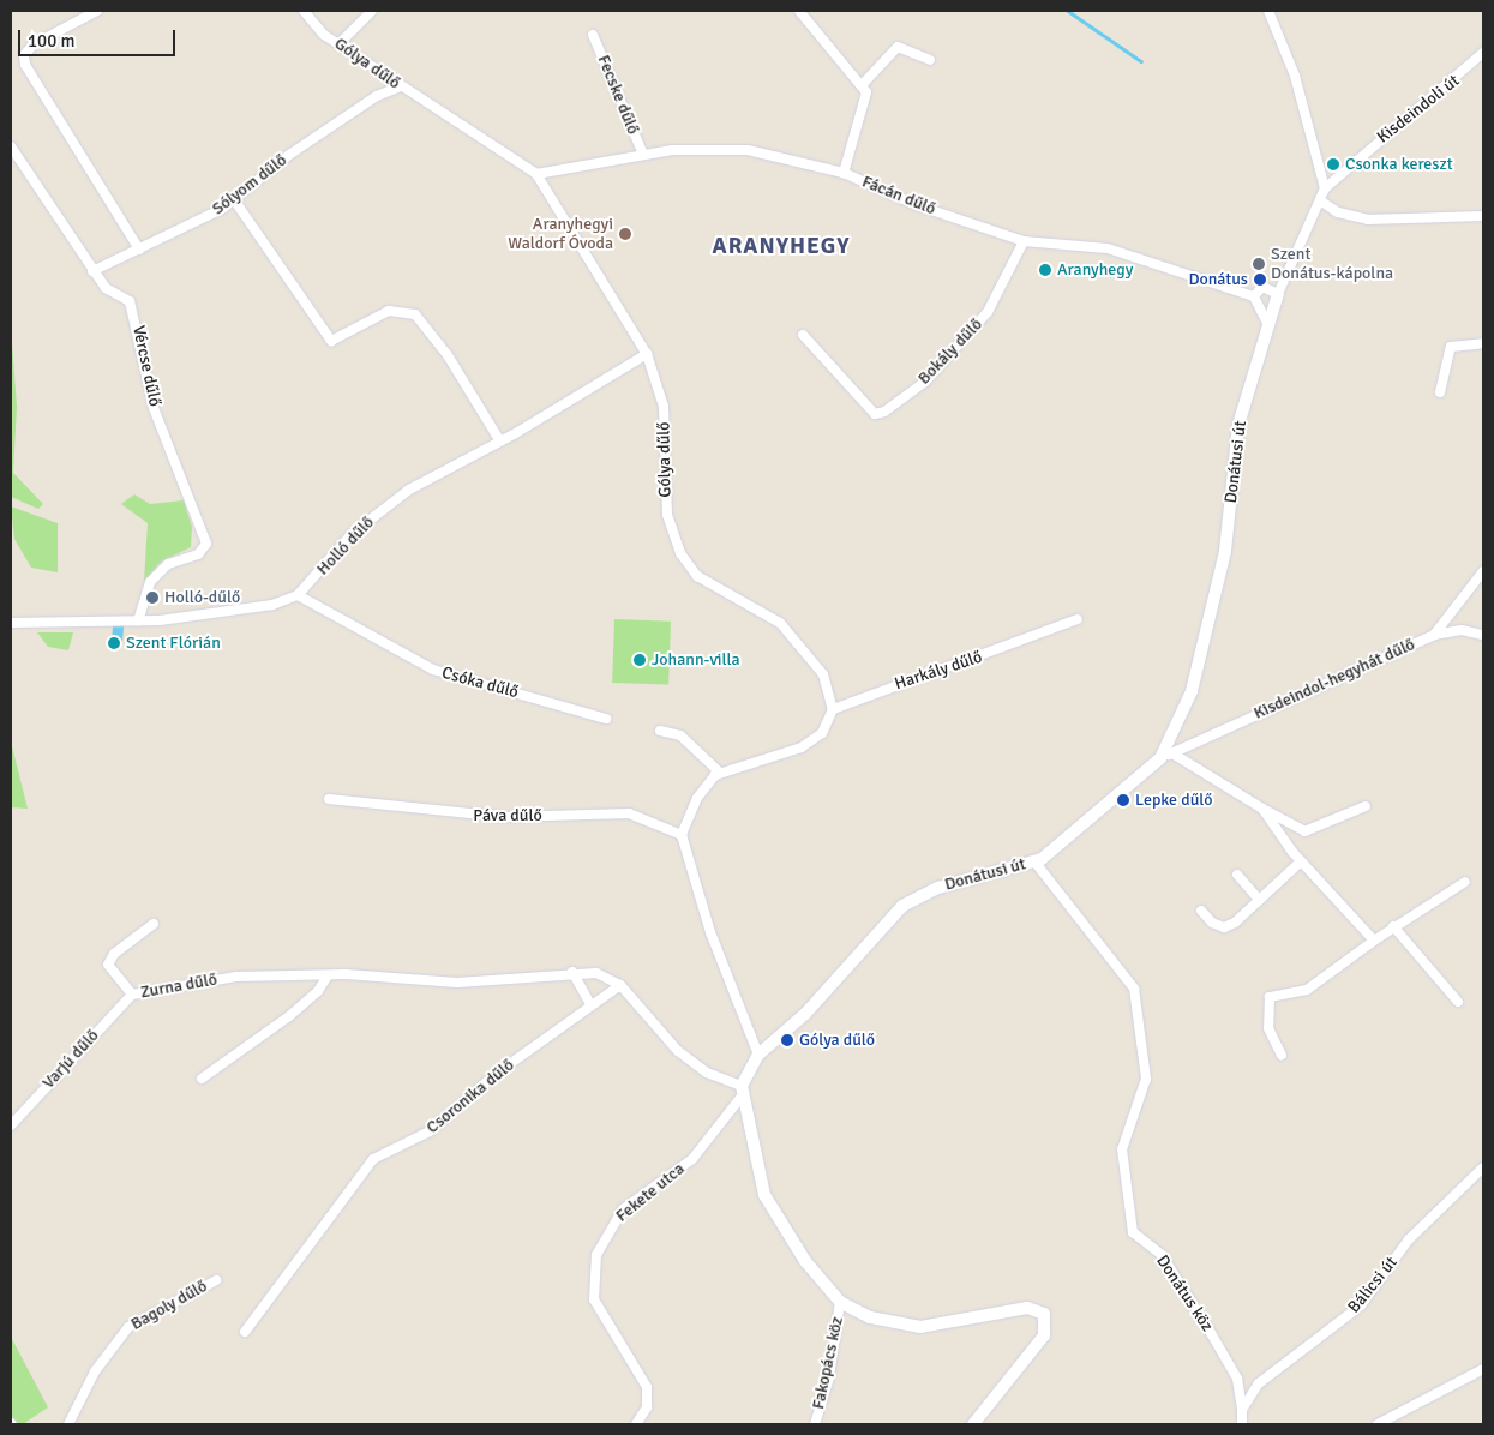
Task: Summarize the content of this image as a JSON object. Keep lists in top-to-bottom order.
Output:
{
  "streets": {
    "street": [
      "Gólya dűlő",
      "Fecske dűlő",
      "Kisdeindoli út",
      "Sólyom dűlő",
      "Fácán dűlő",
      "Bokály dűlő",
      "Vércse dűlő",
      "Donátusi út",
      "Holló dűlő",
      "Harkály dűlő",
      "Kisdeindol-hegyhát dűlő",
      "Csóka dűlő",
      "Páva dűlő",
      "Zurna dűlő",
      "Varjú dűlő",
      "Csoronika dűlő",
      "Fekete utca",
      "Bálicsi út",
      "Donátus köz",
      "Bagoly dűlő",
      "Fakopács köz"
    ]
  },
  "crossings": [
    ["Gólya dűlő", "Sólyom dűlő"],
    ["Gólya dűlő", "Fácán dűlő"],
    ["Gólya dűlő", "Holló dűlő"],
    ["Gólya dűlő", "Harkály dűlő"],
    ["Fecske dűlő", "Fácán dűlő"],
    ["Kisdeindoli út", "Donátusi út"],
    ["Sólyom dűlő", "Vércse dűlő"],
    ["Fácán dűlő", "Bokály dűlő"],
    ["Fácán dűlő", "Donátusi út"],
    ["Vércse dűlő", "Holló dűlő"],
    ["Donátusi út", "Kisdeindol-hegyhát dűlő"],
    ["Donátusi út", "Zurna dűlő"],
    ["Donátusi út", "Fekete utca"],
    ["Donátusi út", "Donátus köz"],
    ["Holló dűlő", "Csóka dűlő"],
    ["Zurna dűlő", "Varjú dűlő"],
    ["Zurna dűlő", "Csoronika dűlő"],
    ["Zurna dűlő", "Fekete utca"],
    ["Bálicsi út", "Donátus köz"]
  ],
  "districts": ["ARANYHEGY"],
  "places": [
    "Csonka kereszt",
    "Aranyhegyi Waldorf Óvoda",
    "Szent Donátus-kápolna",
    "Aranyhegy",
    "Donátus",
    "Holló-dűlő",
    "Szent Flórián",
    "Johann-villa",
    "Lepke dűlő",
    "Gólya dűlő"
  ],
  "scale_bar": "100 m"
}
